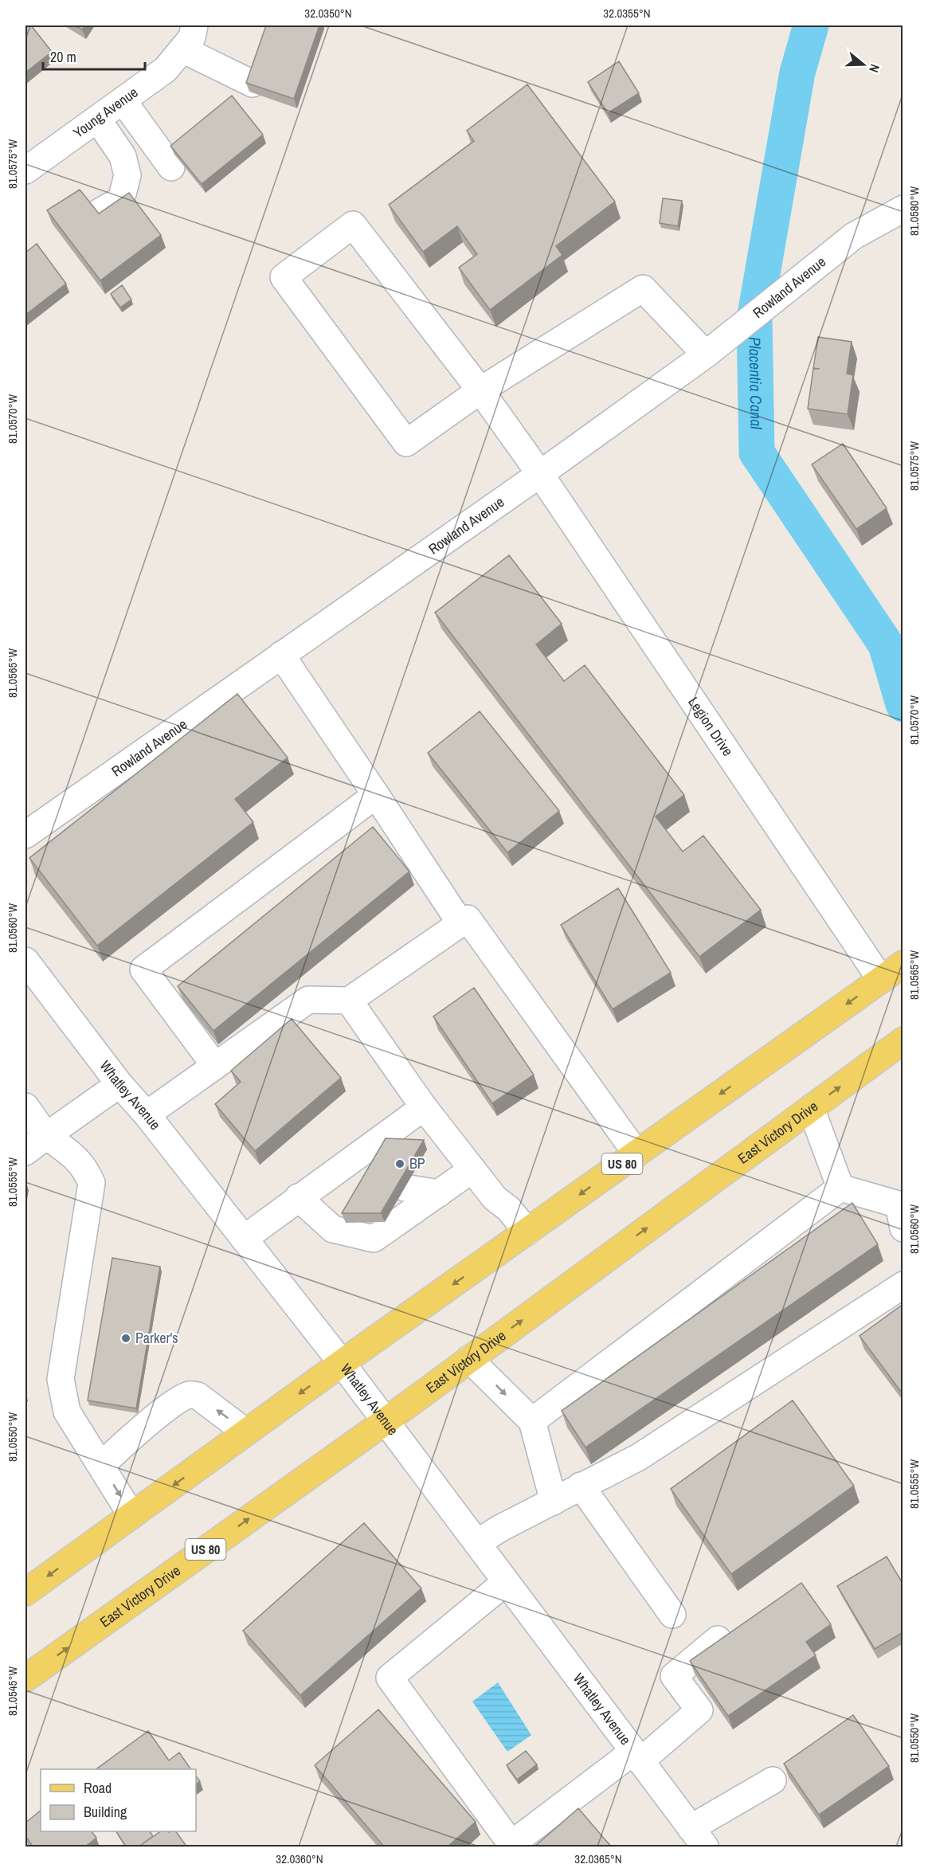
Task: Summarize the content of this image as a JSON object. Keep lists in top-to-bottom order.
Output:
{
  "streets": {
    "main road": ["East Victory Drive", "US 80"],
    "street": [
      "Young Avenue",
      "Rowland Avenue",
      "Legion Drive",
      "Whatley Avenue"
    ]
  },
  "crossings": [
    ["Rowland Avenue", "Legion Drive"],
    ["Legion Drive", "US 80"],
    ["Whatley Avenue", "East Victory Drive"],
    ["Whatley Avenue", "US 80"]
  ],
  "water": ["Placentia Canal"],
  "places": ["BP", "Parker's"],
  "legend": ["Road", "Building"],
  "scale_bar": "20 m",
  "north": "right",
  "coordinates": [
    "32.0350°N",
    "32.0355°N",
    "81.0575°W",
    "81.0580°W",
    "81.0570°W",
    "81.0565°W",
    "81.0560°W",
    "81.0555°W",
    "81.0550°W",
    "81.0545°W",
    "32.0360°N",
    "32.0365°N"
  ]
}
